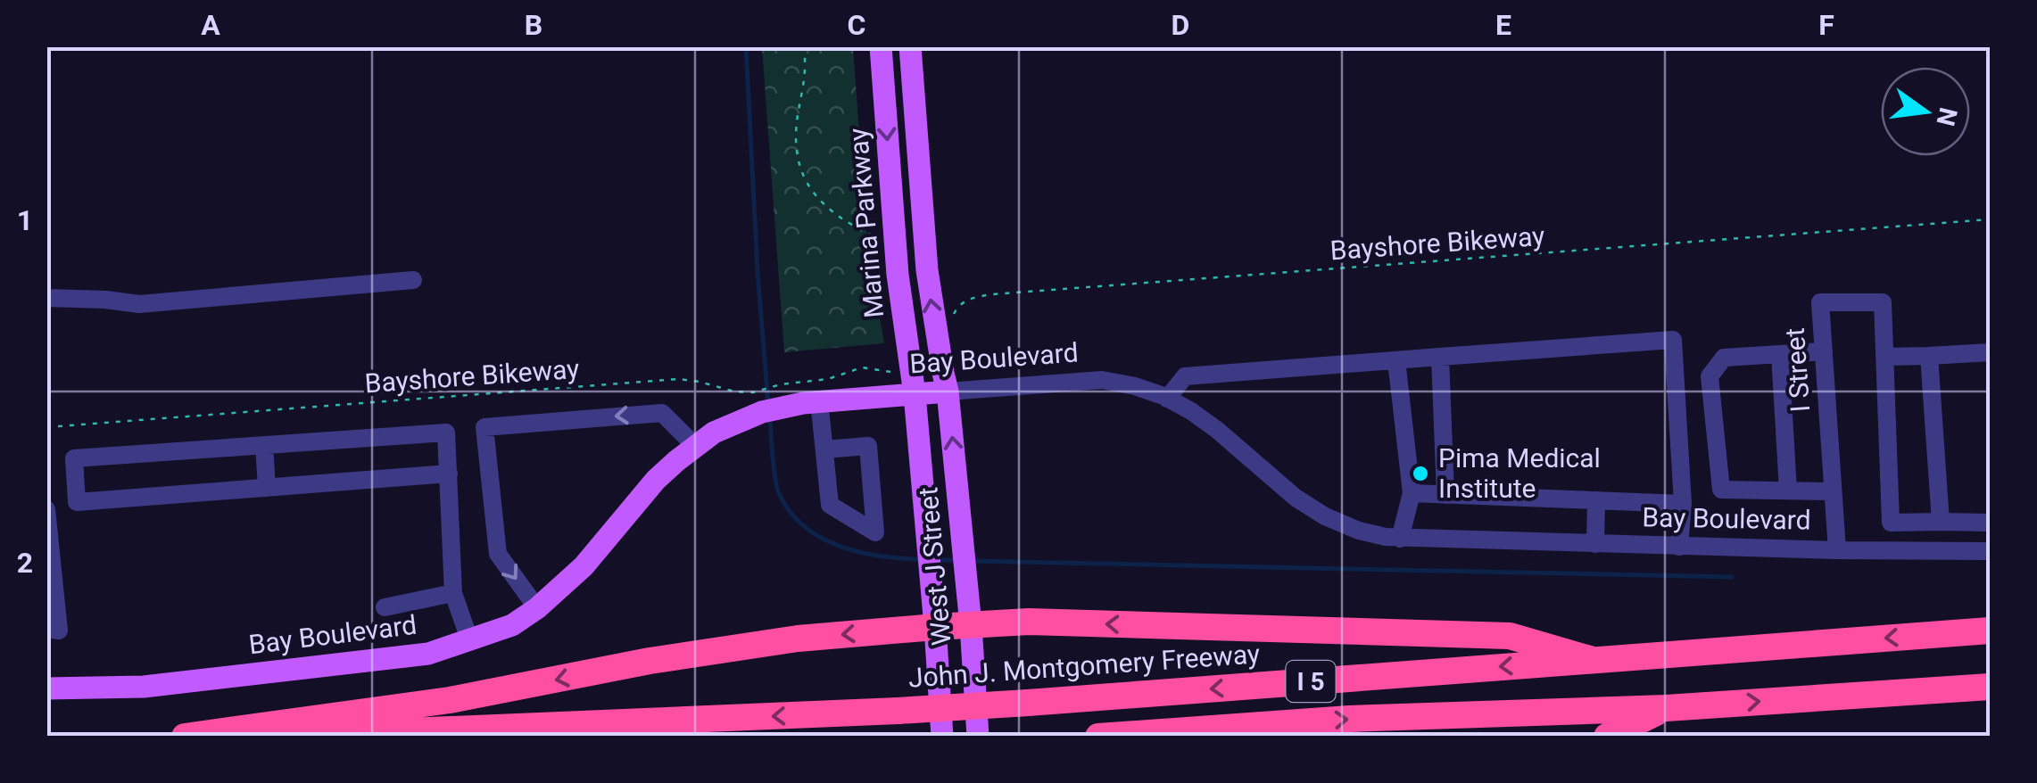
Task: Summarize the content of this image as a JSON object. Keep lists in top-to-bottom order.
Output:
{
  "streets": {
    "highway": ["John J. Montgomery Freeway", "I 5"],
    "main road": ["Marina Parkway", "Bay Boulevard", "West J Street"],
    "street": ["I Street"],
    "path": ["Bayshore Bikeway"]
  },
  "crossings": [
    ["Marina Parkway", "Bay Boulevard"],
    ["Marina Parkway", "West J Street"],
    ["Bayshore Bikeway", "Bay Boulevard"],
    ["Bay Boulevard", "I Street"],
    ["Bay Boulevard", "West J Street"]
  ],
  "places": ["Pima Medical Institute"],
  "north": "right",
  "grid": {
    "columns": [
      "A",
      "B",
      "C",
      "D",
      "E",
      "F"
    ],
    "rows": ["1", "2"]
  }
}
